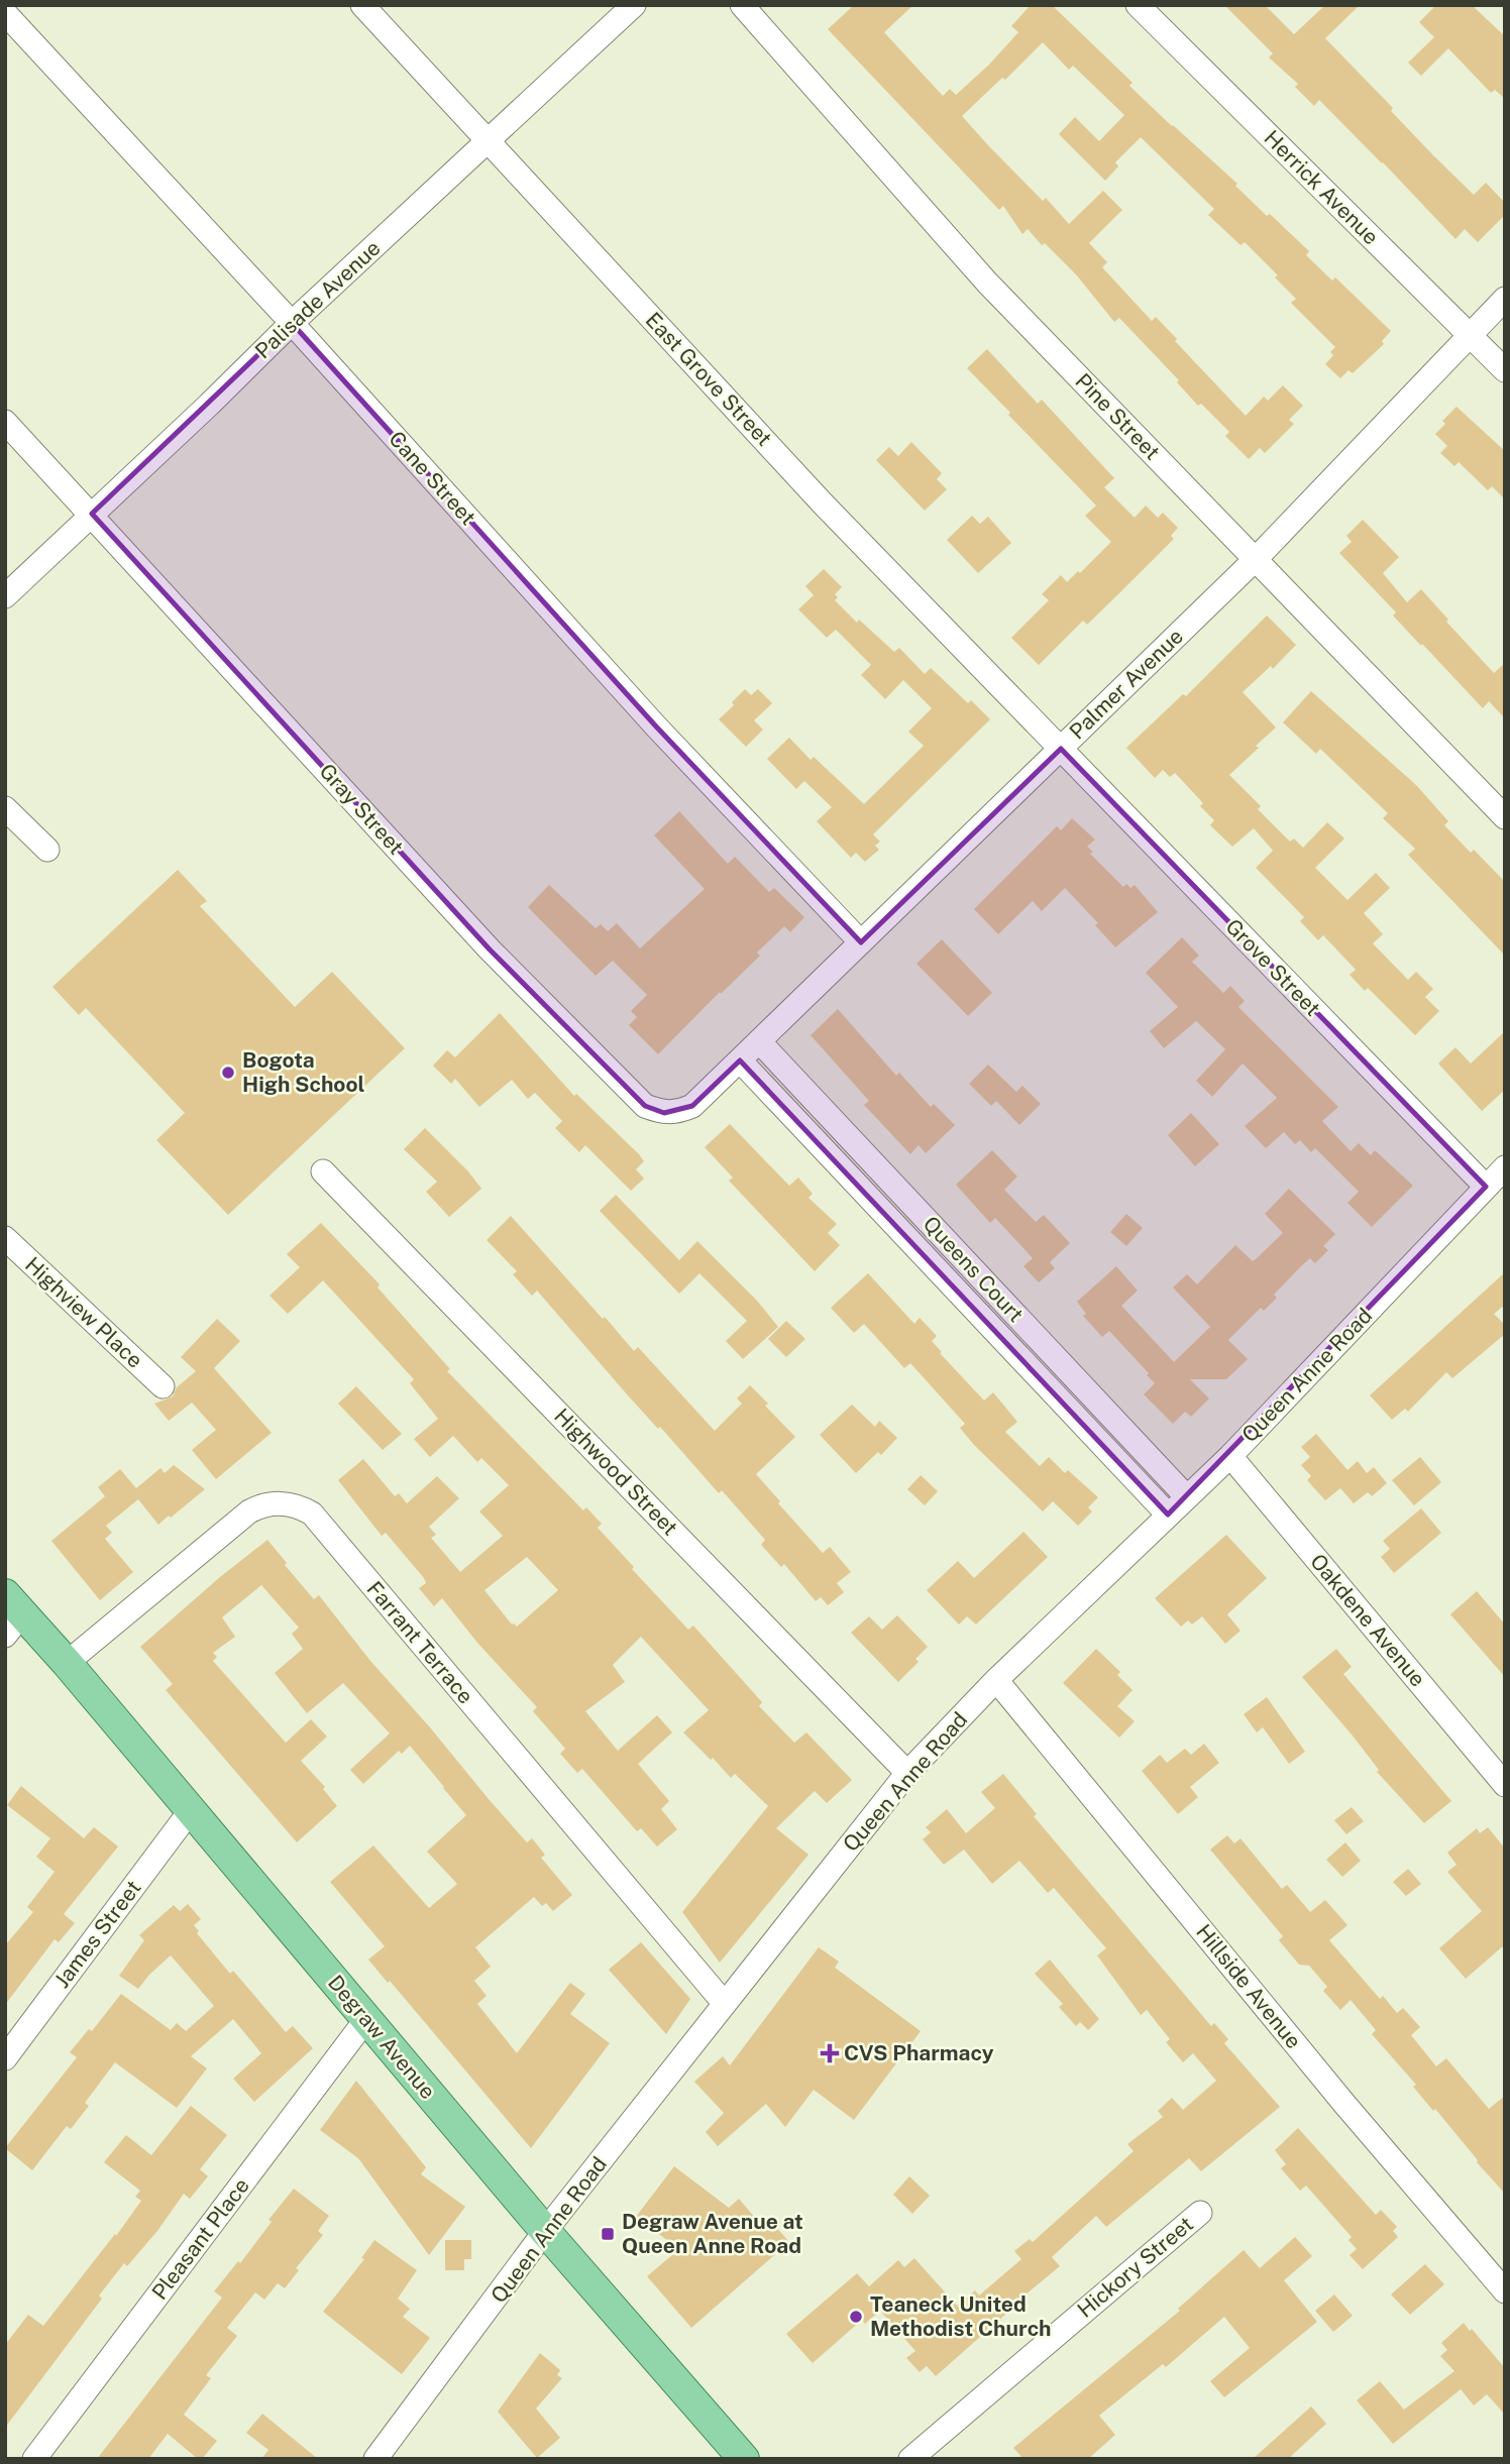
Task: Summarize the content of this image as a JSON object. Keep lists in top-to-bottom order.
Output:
{
  "streets": {
    "main road": ["Degraw Avenue"],
    "street": [
      "Herrick Avenue",
      "Palisade Avenue",
      "East Grove Street",
      "Pine Street",
      "Cane Street",
      "Palmer Avenue",
      "Gray Street",
      "Grove Street",
      "Queens Court",
      "Highview Place",
      "Queen Anne Road",
      "Highwood Street",
      "Oakdene Avenue",
      "Farrant Terrace",
      "James Street",
      "Hillside Avenue",
      "Pleasant Place",
      "Hickory Street"
    ]
  },
  "crossings": [
    ["Herrick Avenue", "Palmer Avenue"],
    ["Palisade Avenue", "East Grove Street"],
    ["Palisade Avenue", "Cane Street"],
    ["Palisade Avenue", "Gray Street"],
    ["East Grove Street", "Palmer Avenue"],
    ["East Grove Street", "Grove Street"],
    ["Pine Street", "Palmer Avenue"],
    ["Cane Street", "Palmer Avenue"],
    ["Palmer Avenue", "Gray Street"],
    ["Palmer Avenue", "Grove Street"],
    ["Palmer Avenue", "Queens Court"],
    ["Gray Street", "Queens Court"],
    ["Grove Street", "Queen Anne Road"],
    ["Queens Court", "Queen Anne Road"],
    ["Queen Anne Road", "Highwood Street"],
    ["Queen Anne Road", "Oakdene Avenue"],
    ["Queen Anne Road", "Farrant Terrace"],
    ["Queen Anne Road", "Hillside Avenue"],
    ["Queen Anne Road", "Degraw Avenue"],
    ["Farrant Terrace", "Degraw Avenue"],
    ["James Street", "Degraw Avenue"],
    ["Degraw Avenue", "Pleasant Place"]
  ],
  "places": {
    "other": ["Bogota High School", "Teaneck United Methodist Church"],
    "health": ["CVS Pharmacy"],
    "transit": ["Degraw Avenue at Queen Anne Road"]
  }
}
